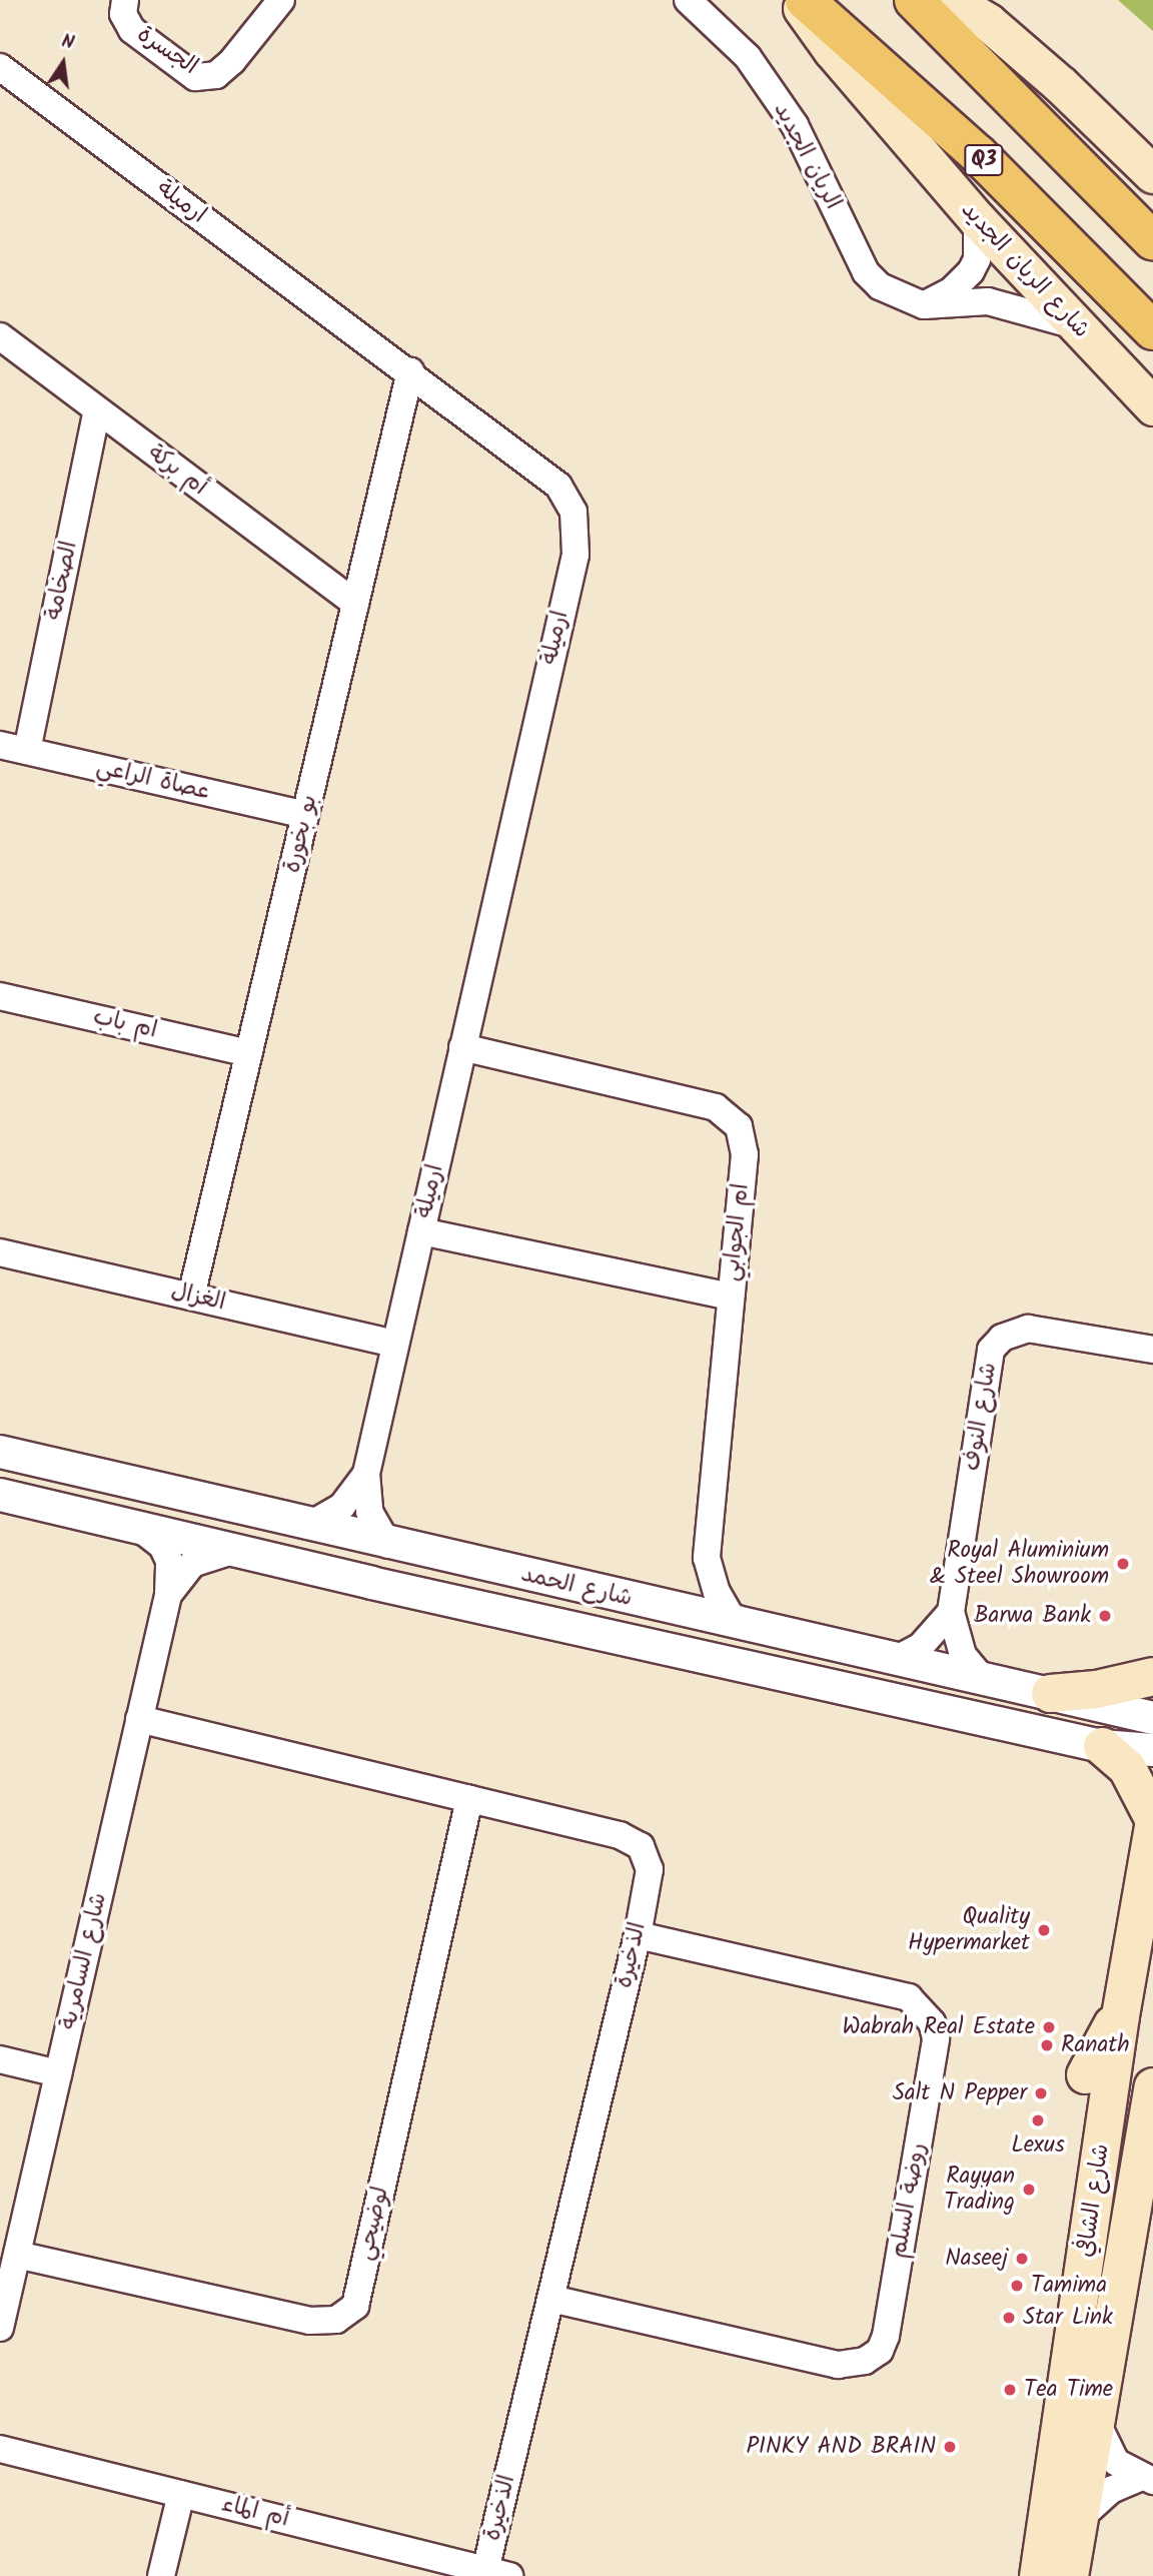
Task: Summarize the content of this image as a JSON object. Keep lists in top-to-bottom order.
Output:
{
  "streets": {
    "highway": ["Q3", "شارع الريان الجديد"],
    "main road": ["شارع الشافي"],
    "street": [
      "الجسرة",
      "الريان الجديد",
      "ارميلة",
      "أم بركة",
      "الصخامة",
      "عصاة الراعي",
      "بو بخورة",
      "ام باب",
      "ام الجوابي",
      "الغزال",
      "شارع النوف",
      "شارع الحمد",
      "الذخيرة",
      "شارع السامرية",
      "روضة السلم",
      "لوضيحي",
      "أم الماء"
    ]
  },
  "crossings": [
    ["الريان الجديد", "شارع الريان الجديد"],
    ["ارميلة", "بو بخورة"],
    ["ارميلة", "ام الجوابي"],
    ["ارميلة", "الغزال"],
    ["ارميلة", "شارع الحمد"],
    ["أم بركة", "الصخامة"],
    ["أم بركة", "بو بخورة"],
    ["الصخامة", "عصاة الراعي"],
    ["عصاة الراعي", "بو بخورة"],
    ["بو بخورة", "ام باب"],
    ["بو بخورة", "الغزال"],
    ["ام الجوابي", "شارع الحمد"],
    ["شارع النوف", "شارع الحمد"],
    ["شارع الحمد", "شارع السامرية"],
    ["الذخيرة", "شارع السامرية"],
    ["الذخيرة", "روضة السلم"],
    ["الذخيرة", "لوضيحي"],
    ["الذخيرة", "أم الماء"],
    ["شارع السامرية", "لوضيحي"]
  ],
  "places": [
    "Royal Aluminium & Steel Showroom",
    "Barwa Bank",
    "Quality Hypermarket",
    "Wabrah Real Estate",
    "Ranath",
    "Salt N Pepper",
    "Lexus",
    "Rayyan Trading",
    "Naseej",
    "Tamima",
    "Star Link",
    "Tea Time",
    "PINKY AND BRAIN"
  ],
  "north": "top"
}
